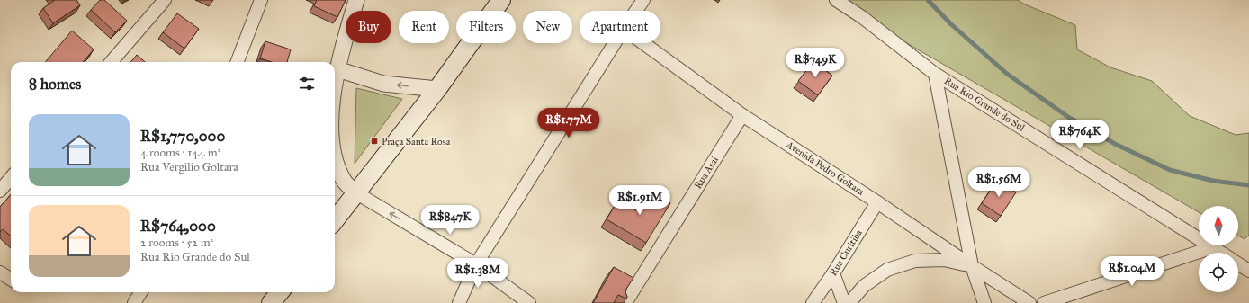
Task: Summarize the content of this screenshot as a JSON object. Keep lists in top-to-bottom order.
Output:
{
  "streets": {
    "street": [
      "Rua Rio Grande do Sul",
      "Avenida Pedro Goltara",
      "Rua Asai",
      "Rua Curitiba"
    ]
  },
  "crossings": [
    ["Avenida Pedro Goltara", "Rua Asai"],
    ["Avenida Pedro Goltara", "Rua Curitiba"]
  ],
  "places": {
    "transit": ["Praça Santa Rosa"]
  },
  "north": "top",
  "page": {
    "chip": [
      "Buy",
      "Rent",
      "Filters",
      "New",
      "Apartment"
    ],
    "price": [
      "R$749K",
      "R$1.77M",
      "R$764K",
      "R$1.56M",
      "R$1.91M",
      "R$847K",
      "R$1.04M",
      "R$1.38M"
    ],
    "heading": "8 homes",
    "list": [
      {
        "name": "R$1,770,000",
        "note": "4 rooms · 144 m² · Rua Vergilio Goltara"
      },
      {
        "name": "R$764,000",
        "note": "2 rooms · 52 m² · Rua Rio Grande do Sul"
      }
    ]
  }
}
